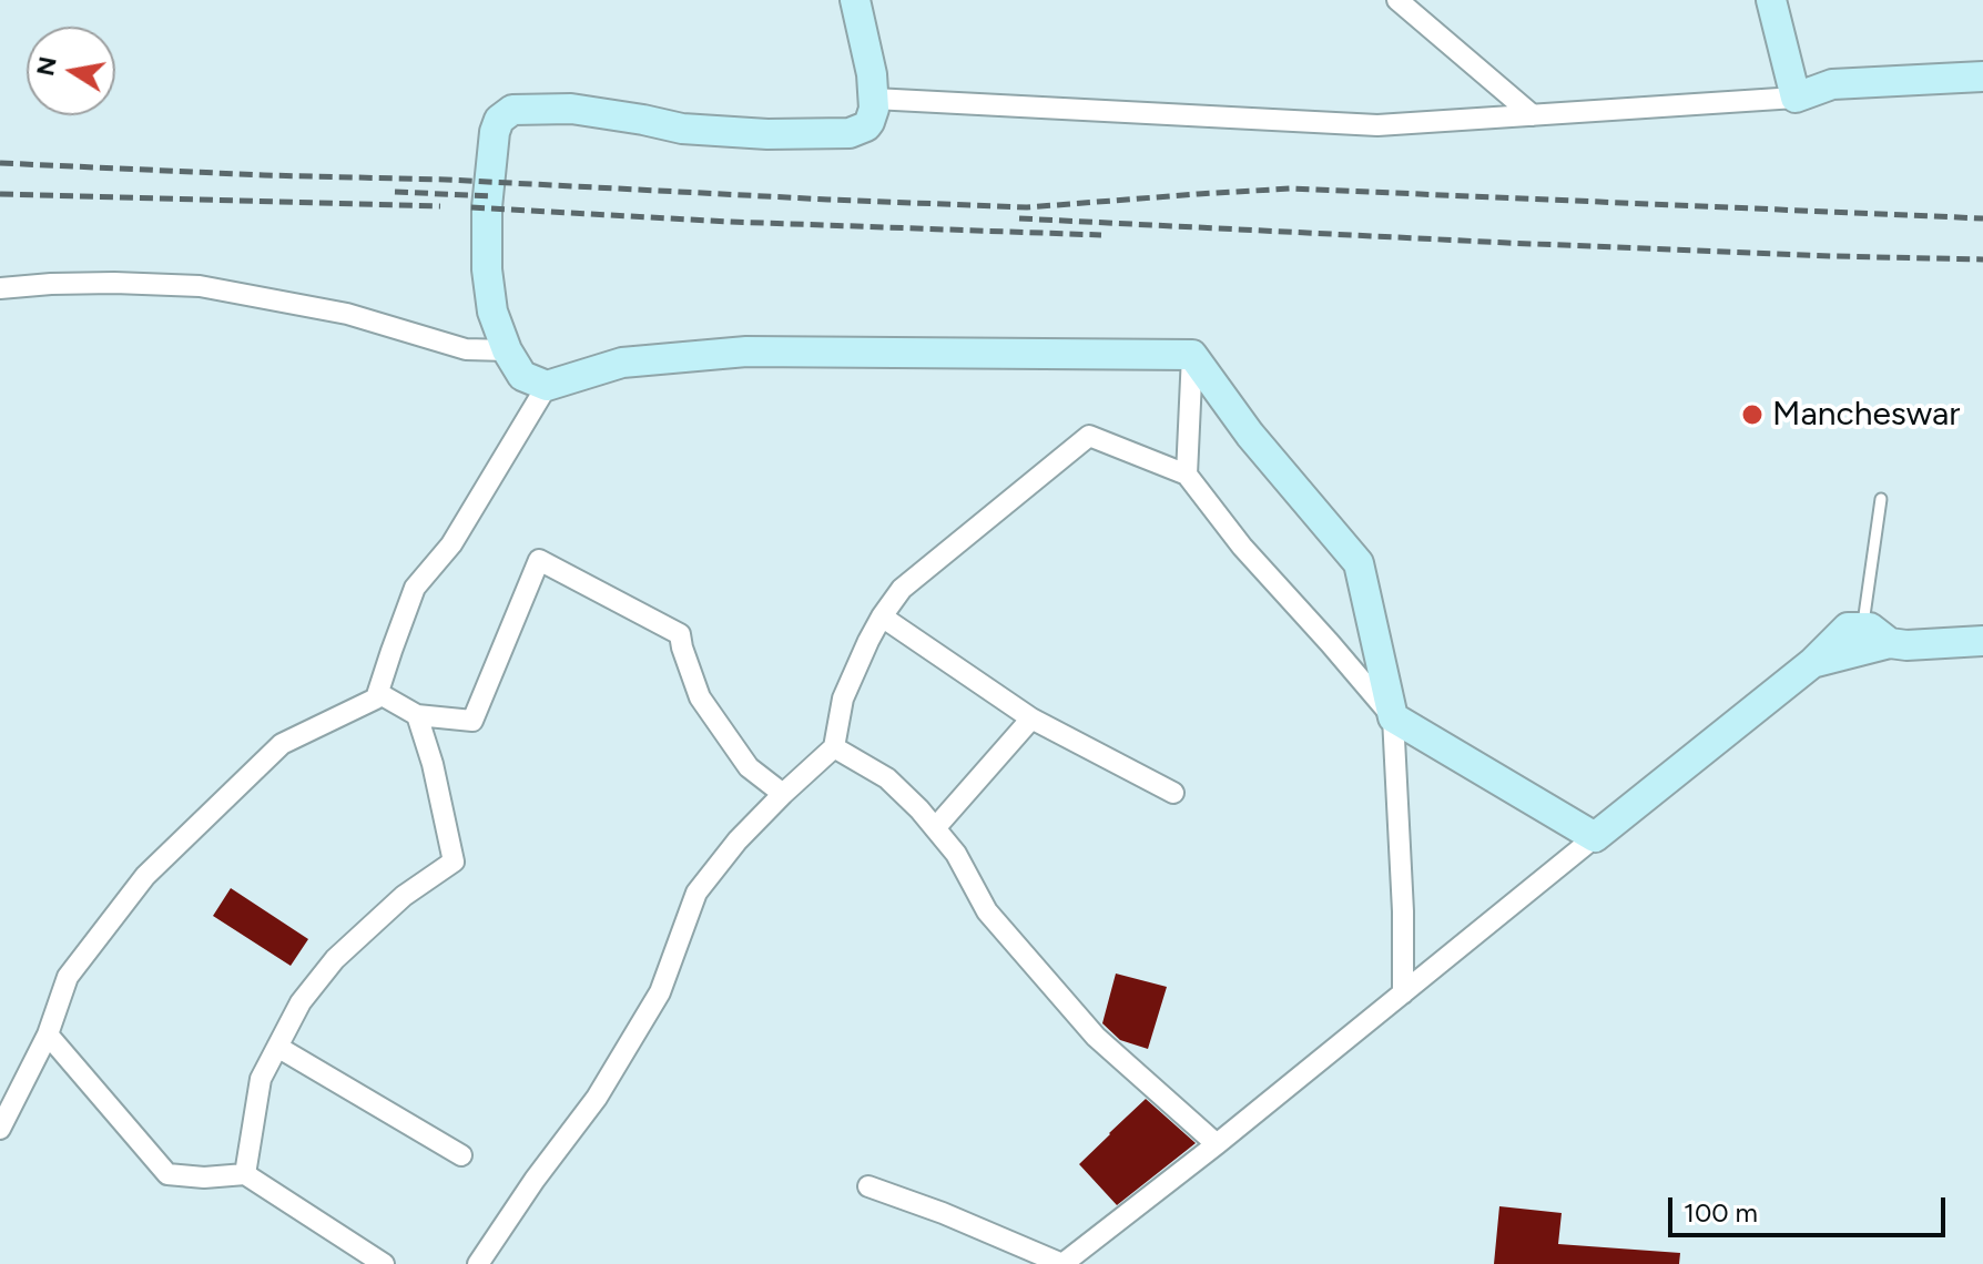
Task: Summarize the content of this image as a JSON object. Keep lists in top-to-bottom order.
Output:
{
  "places": ["Mancheswar"],
  "scale_bar": "100 m",
  "north": "left"
}
